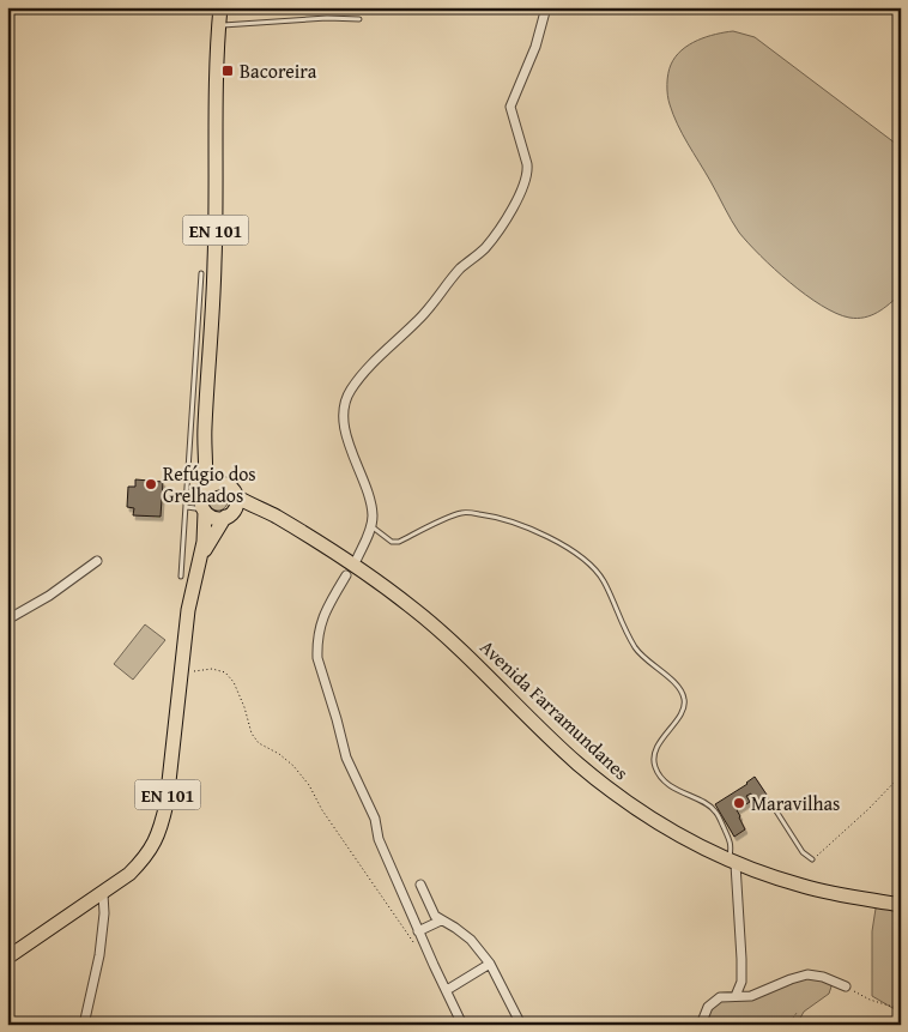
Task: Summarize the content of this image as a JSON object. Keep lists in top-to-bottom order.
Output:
{
  "streets": {
    "main road": ["EN 101", "Avenida Farramundanes"]
  },
  "places": {
    "transit": ["Bacoreira"],
    "other": ["Refúgio dos Grelhados", "Maravilhas"]
  }
}
